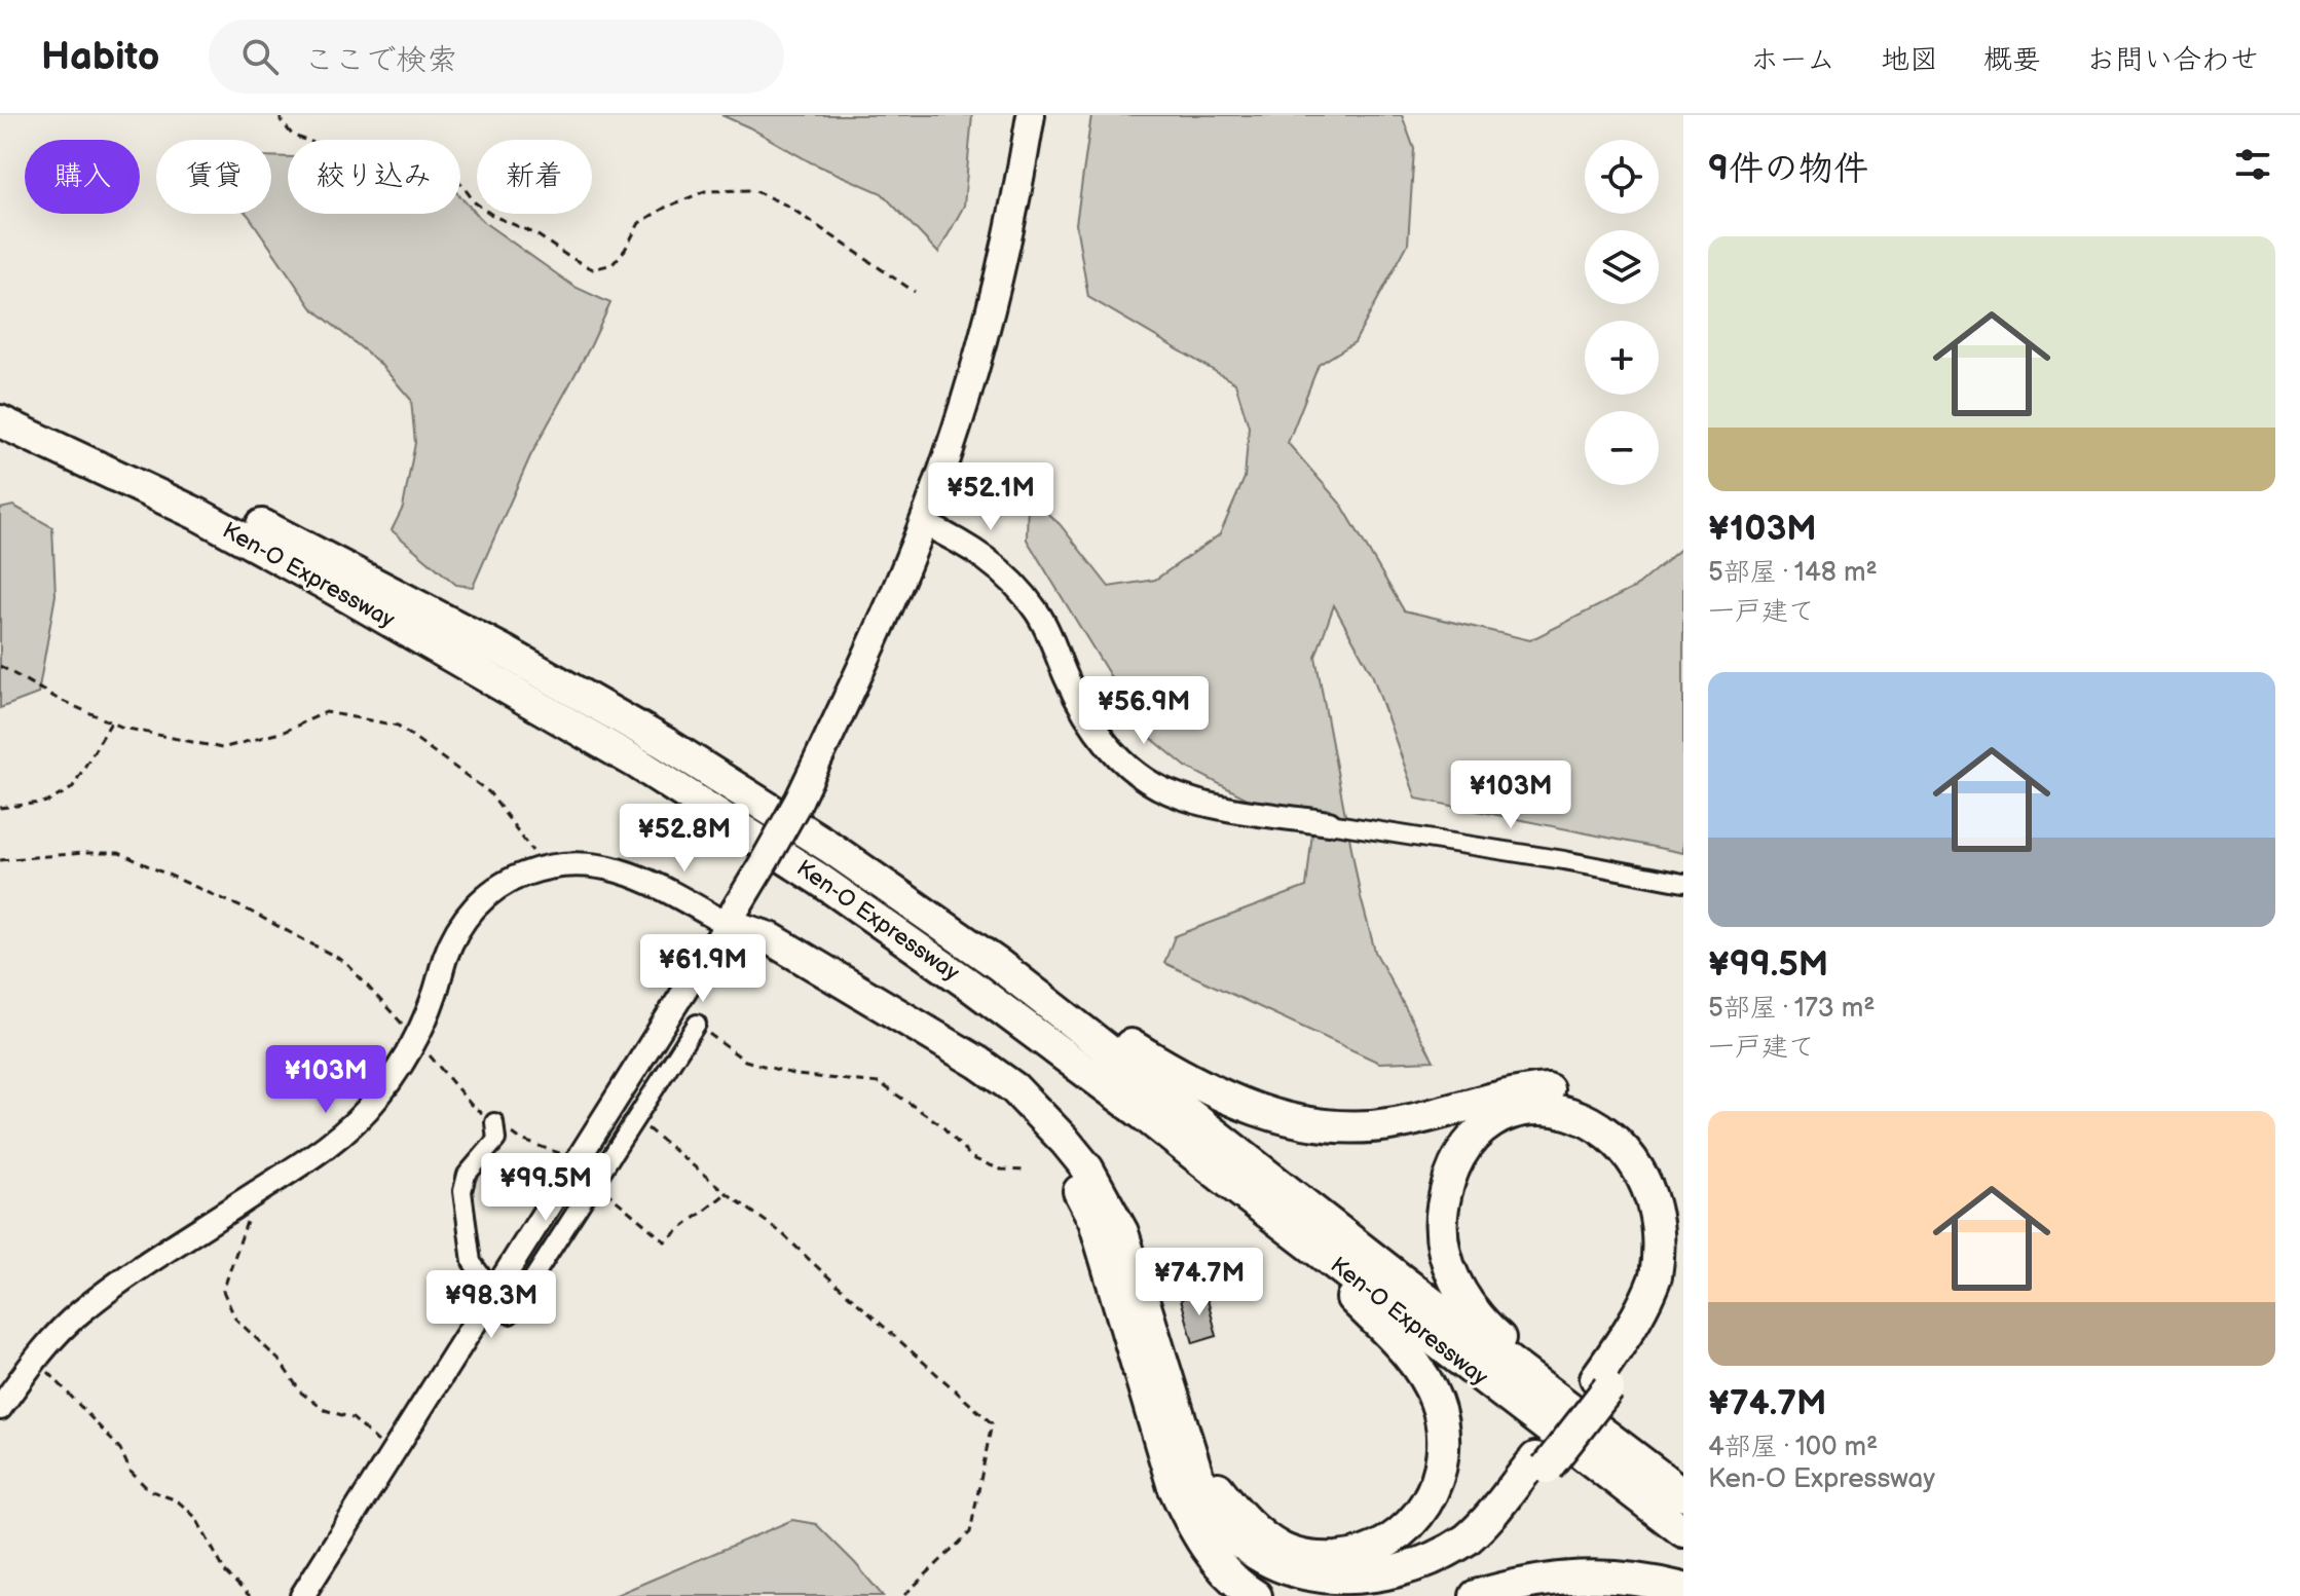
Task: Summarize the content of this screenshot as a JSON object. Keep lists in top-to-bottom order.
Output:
{
  "streets": {
    "highway": ["Ken-O Expressway"]
  },
  "page": {
    "header": "Habito",
    "search": "ここで検索",
    "nav": [
      "ホーム",
      "地図",
      "概要",
      "お問い合わせ"
    ],
    "heading": "9件の物件",
    "map_buttons": ["+", "−"],
    "chip": [
      "購入",
      "賃貸",
      "絞り込み",
      "新着"
    ],
    "list": [
      {
        "name": "¥103M",
        "note": "5部屋 · 148 m² · 一戸建て"
      },
      {
        "name": "¥99.5M",
        "note": "5部屋 · 173 m² · 一戸建て"
      },
      {
        "name": "¥74.7M",
        "note": "4部屋 · 100 m² · Ken-O Expressway"
      }
    ],
    "price": [
      "¥52.1M",
      "¥56.9M",
      "¥103M",
      "¥52.8M",
      "¥61.9M",
      "¥103M",
      "¥99.5M",
      "¥74.7M",
      "¥98.3M"
    ]
  }
}
